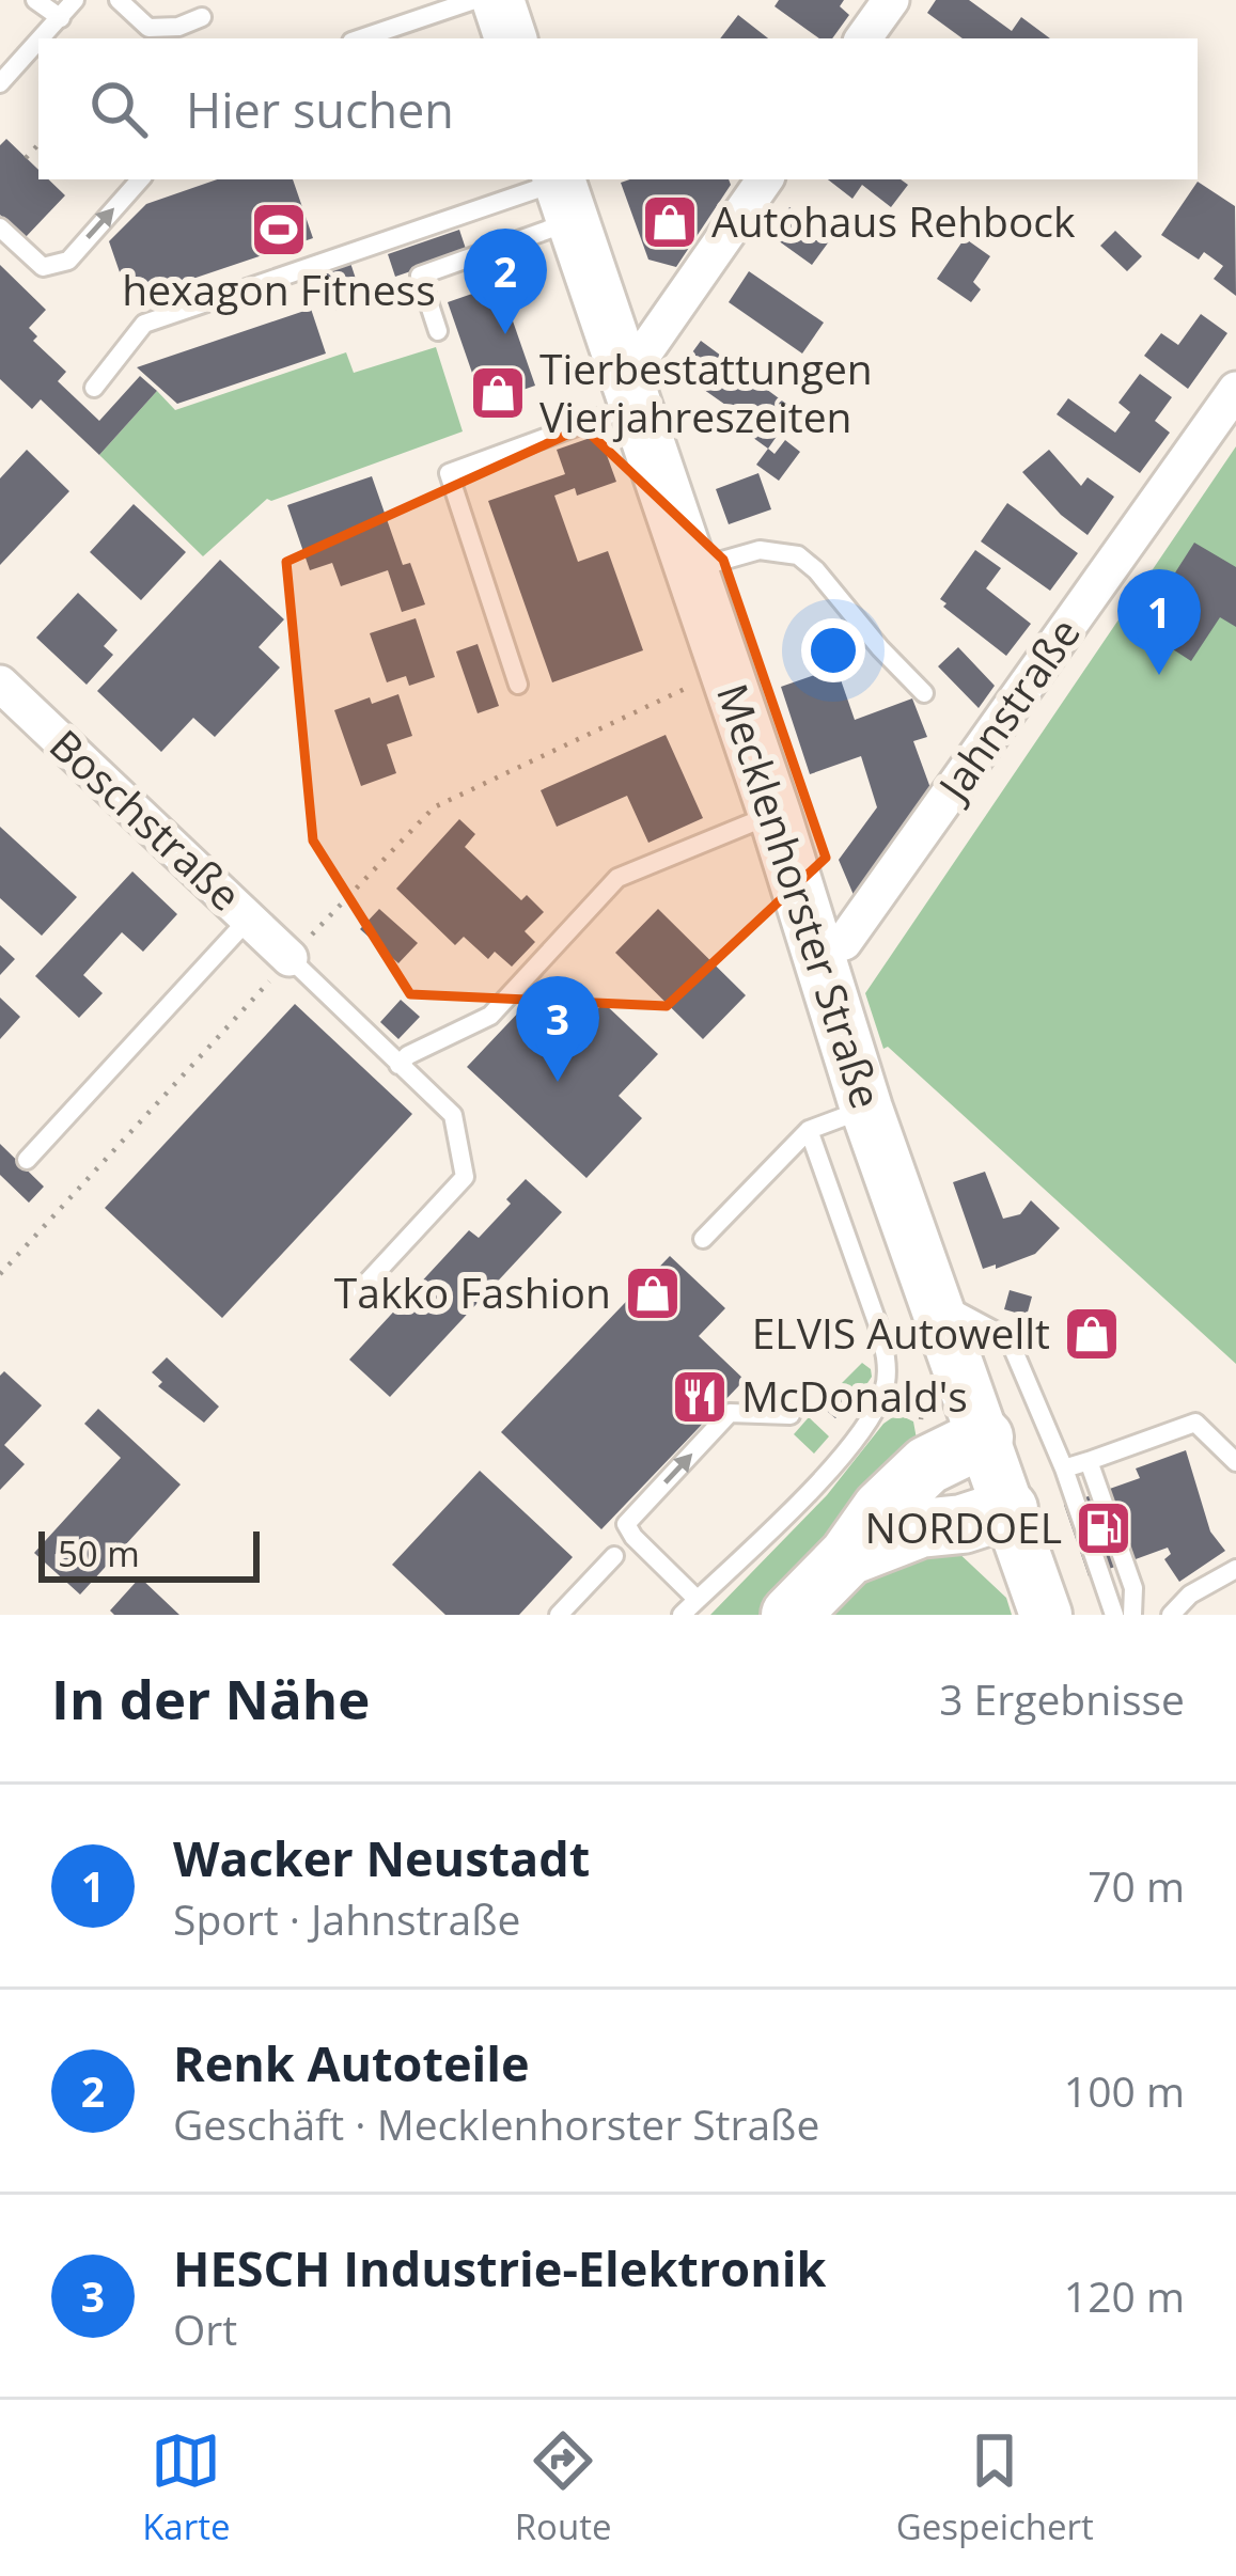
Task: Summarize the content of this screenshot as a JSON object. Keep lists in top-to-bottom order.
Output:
{
  "streets": {
    "main road": ["Mecklenhorster Straße"],
    "street": ["Jahnstraße", "Boschstraße"]
  },
  "crossings": [
    ["Jahnstraße", "Mecklenhorster Straße"]
  ],
  "places": {
    "shop": [
      "Autohaus Rehbock",
      "Tierbestattungen Vierjahreszeiten",
      "Takko Fashion",
      "ELVIS Autowellt"
    ],
    "sports": ["hexagon Fitness"],
    "restaurant": ["McDonald's"],
    "fuel station": ["NORDOEL"]
  },
  "scale_bar": "50 m",
  "page": {
    "search": "Hier suchen",
    "pins": ["2", "1", "3"],
    "scale": "50 m",
    "heading": ["In der Nähe", "3 Ergebnisse"],
    "list": [
      {
        "mark": "1",
        "name": "Wacker Neustadt",
        "note": "Sport · Jahnstraße",
        "value": "70 m"
      },
      {
        "mark": "2",
        "name": "Renk Autoteile",
        "note": "Geschäft · Mecklenhorster Straße",
        "value": "100 m"
      },
      {
        "mark": "3",
        "name": "HESCH Industrie-Elektronik",
        "note": "Ort",
        "value": "120 m"
      }
    ],
    "nav": ["Karte", "Route", "Gespeichert"]
  }
}
